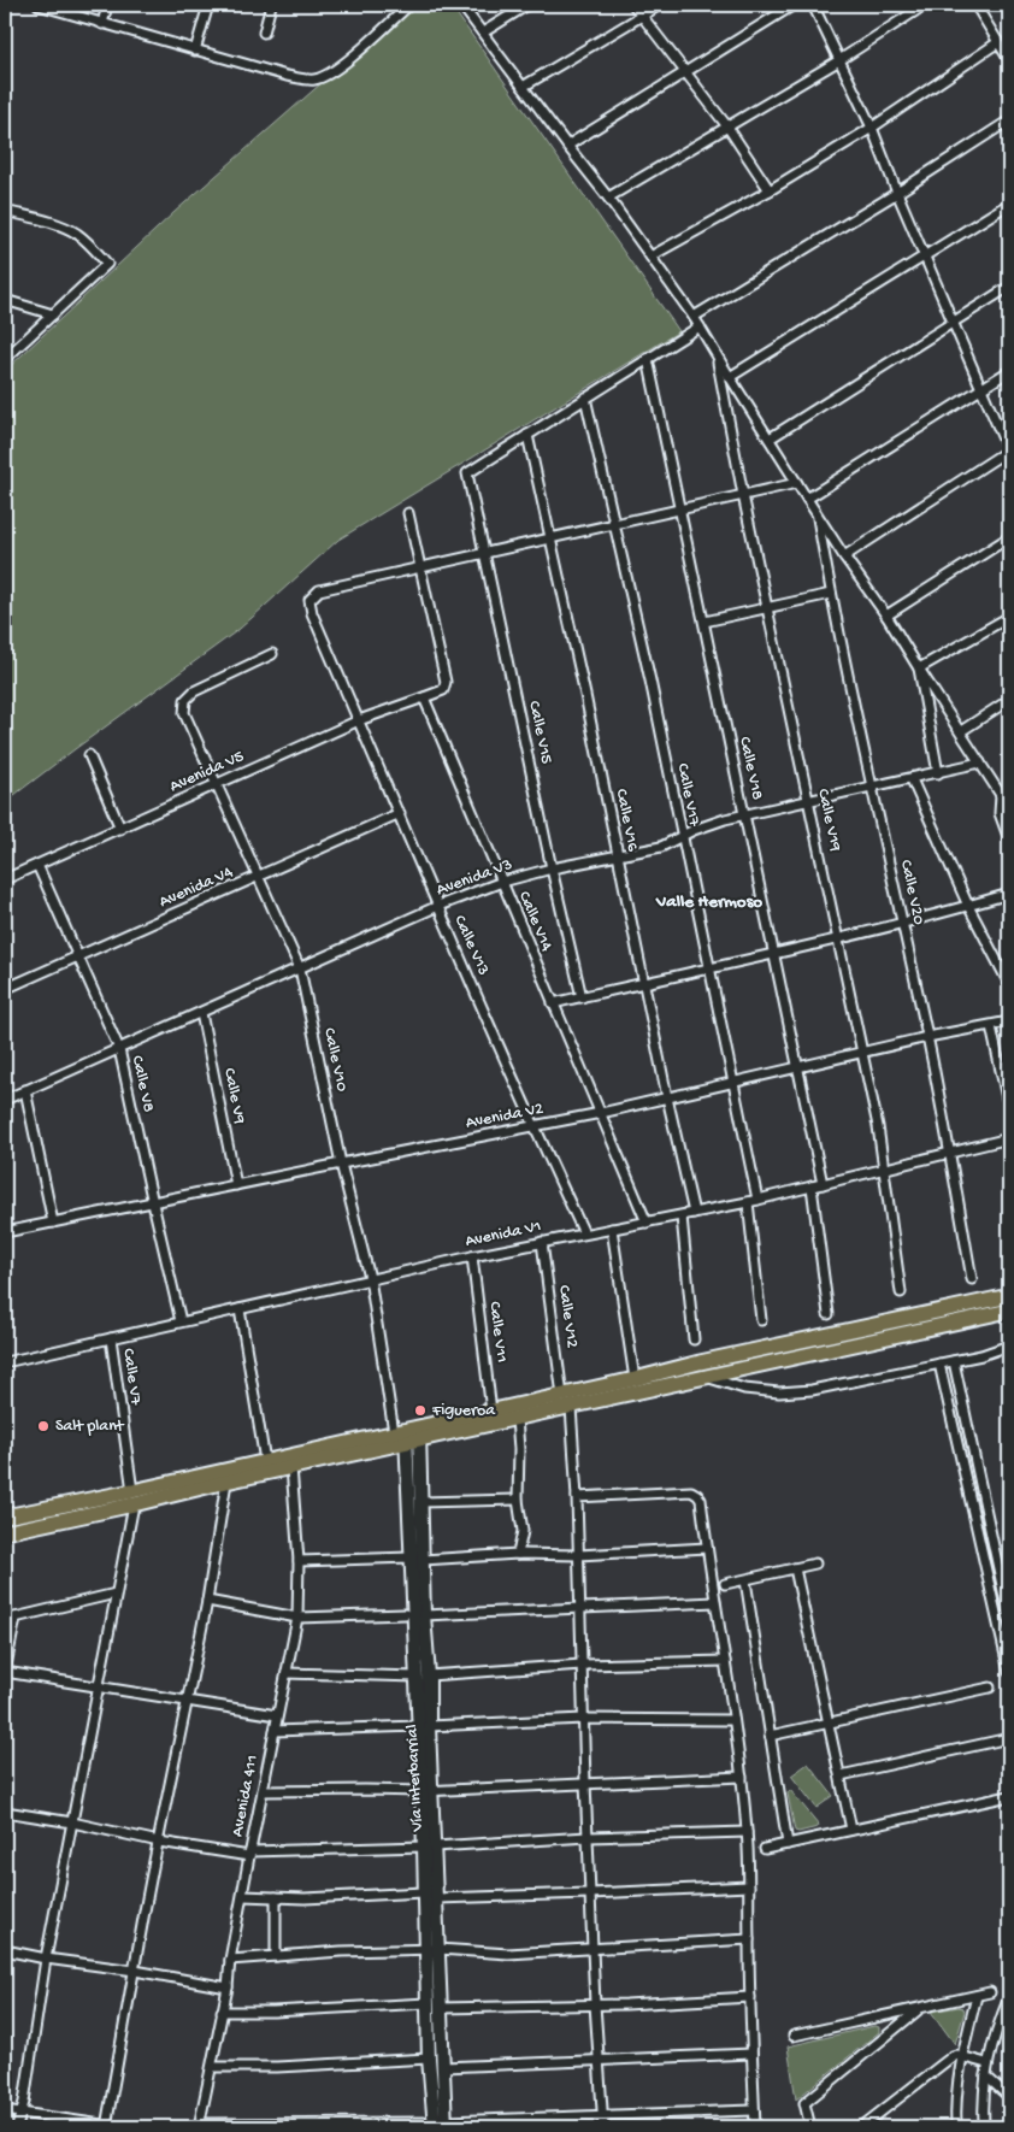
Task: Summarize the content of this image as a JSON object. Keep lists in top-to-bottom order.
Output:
{
  "streets": {
    "main road": ["Vía Interbarrial"],
    "street": [
      "Calle V15",
      "Calle V18",
      "Avenida V5",
      "Calle V17",
      "Calle V16",
      "Calle V19",
      "Avenida V3",
      "Avenida V4",
      "Calle V20",
      "Calle V14",
      "Calle V13",
      "Calle V10",
      "Calle V8",
      "Calle V9",
      "Avenida V2",
      "Avenida V1",
      "Calle V12",
      "Calle V11",
      "Calle V7",
      "Avenida 411"
    ]
  },
  "crossings": [
    ["Calle V15", "Calle V16"],
    ["Calle V15", "Avenida V3"],
    ["Calle V18", "Avenida V3"],
    ["Calle V18", "Avenida V2"],
    ["Calle V18", "Avenida V1"],
    ["Avenida V5", "Calle V14"],
    ["Avenida V5", "Calle V13"],
    ["Avenida V5", "Calle V10"],
    ["Avenida V5", "Calle V8"],
    ["Calle V17", "Avenida V3"],
    ["Calle V17", "Avenida V2"],
    ["Calle V17", "Avenida V1"],
    ["Calle V16", "Avenida V3"],
    ["Calle V16", "Avenida V2"],
    ["Calle V16", "Avenida V1"],
    ["Calle V19", "Avenida V3"],
    ["Calle V19", "Avenida V2"],
    ["Calle V19", "Avenida V1"],
    ["Avenida V3", "Calle V20"],
    ["Avenida V3", "Calle V14"],
    ["Avenida V3", "Calle V13"],
    ["Avenida V3", "Calle V10"],
    ["Avenida V3", "Calle V8"],
    ["Avenida V3", "Calle V9"],
    ["Avenida V4", "Calle V13"],
    ["Avenida V4", "Calle V10"],
    ["Avenida V4", "Calle V8"],
    ["Calle V20", "Avenida V2"],
    ["Calle V20", "Avenida V1"],
    ["Calle V14", "Avenida V2"],
    ["Calle V14", "Avenida V1"],
    ["Calle V13", "Avenida V2"],
    ["Calle V13", "Avenida V1"],
    ["Calle V10", "Avenida V2"],
    ["Calle V10", "Avenida V1"],
    ["Calle V10", "Vía Interbarrial"],
    ["Calle V8", "Avenida V2"],
    ["Calle V8", "Avenida V1"],
    ["Calle V9", "Avenida V2"],
    ["Avenida V1", "Calle V12"],
    ["Avenida V1", "Calle V11"],
    ["Avenida V1", "Calle V7"]
  ],
  "districts": ["Valle Hermoso"],
  "places": ["Figueroa", "Salt plant"]
}
